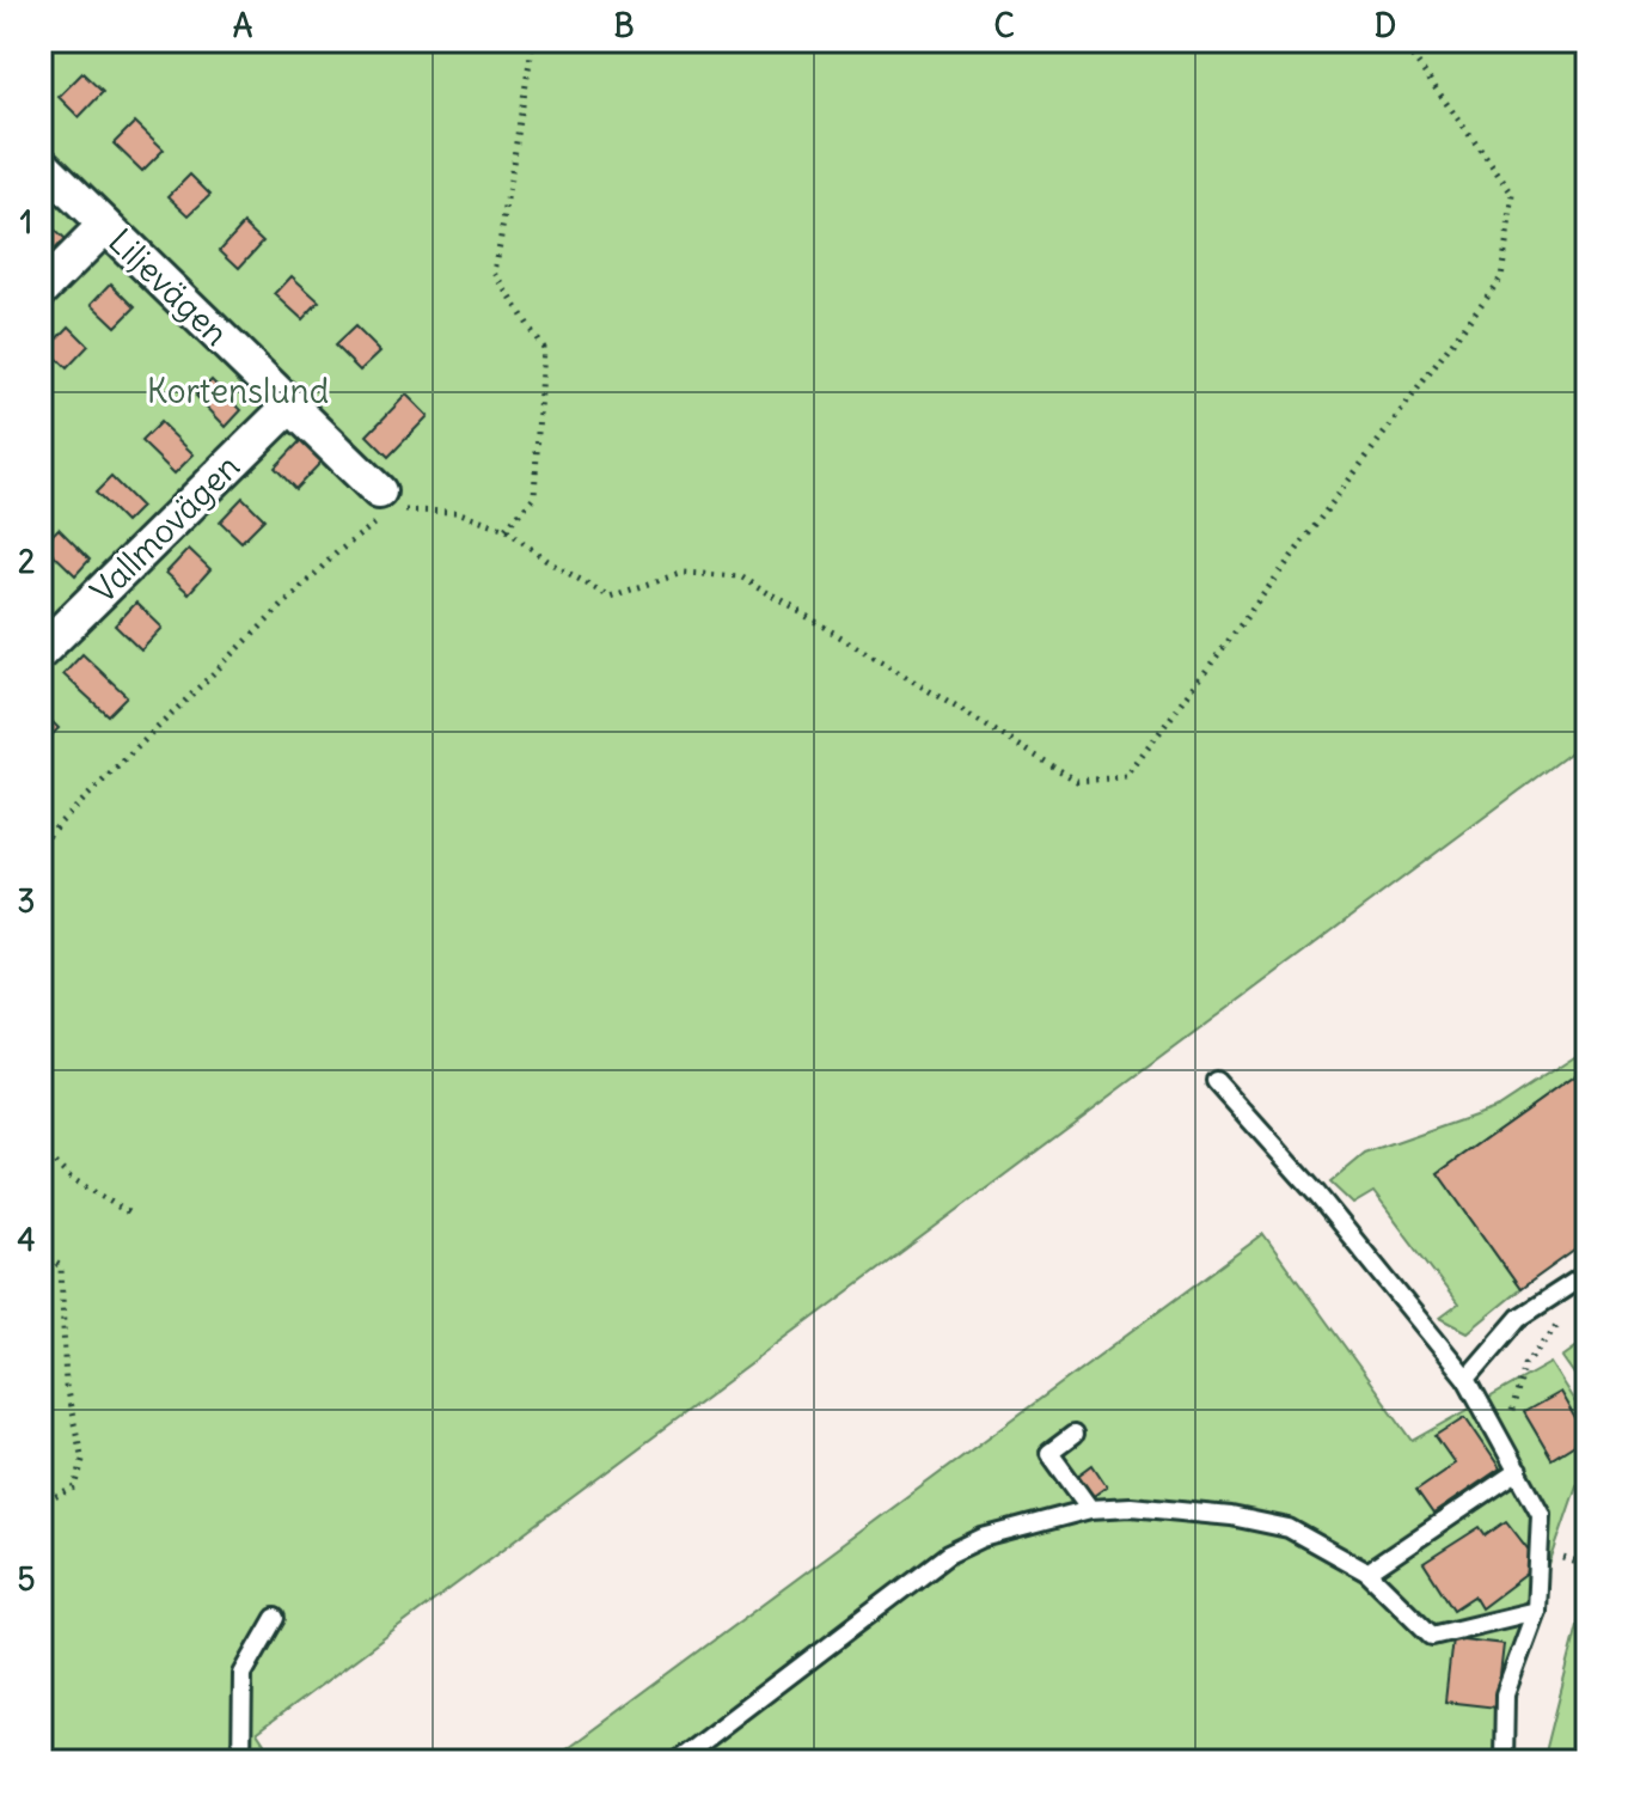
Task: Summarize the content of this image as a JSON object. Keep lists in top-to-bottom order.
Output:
{
  "streets": {
    "street": ["Liljevägen", "Vallmovägen"]
  },
  "crossings": [
    ["Liljevägen", "Vallmovägen"]
  ],
  "parks": ["Kortenslund"],
  "grid": {
    "columns": [
      "A",
      "B",
      "C",
      "D"
    ],
    "rows": [
      "1",
      "2",
      "3",
      "4",
      "5"
    ]
  }
}
